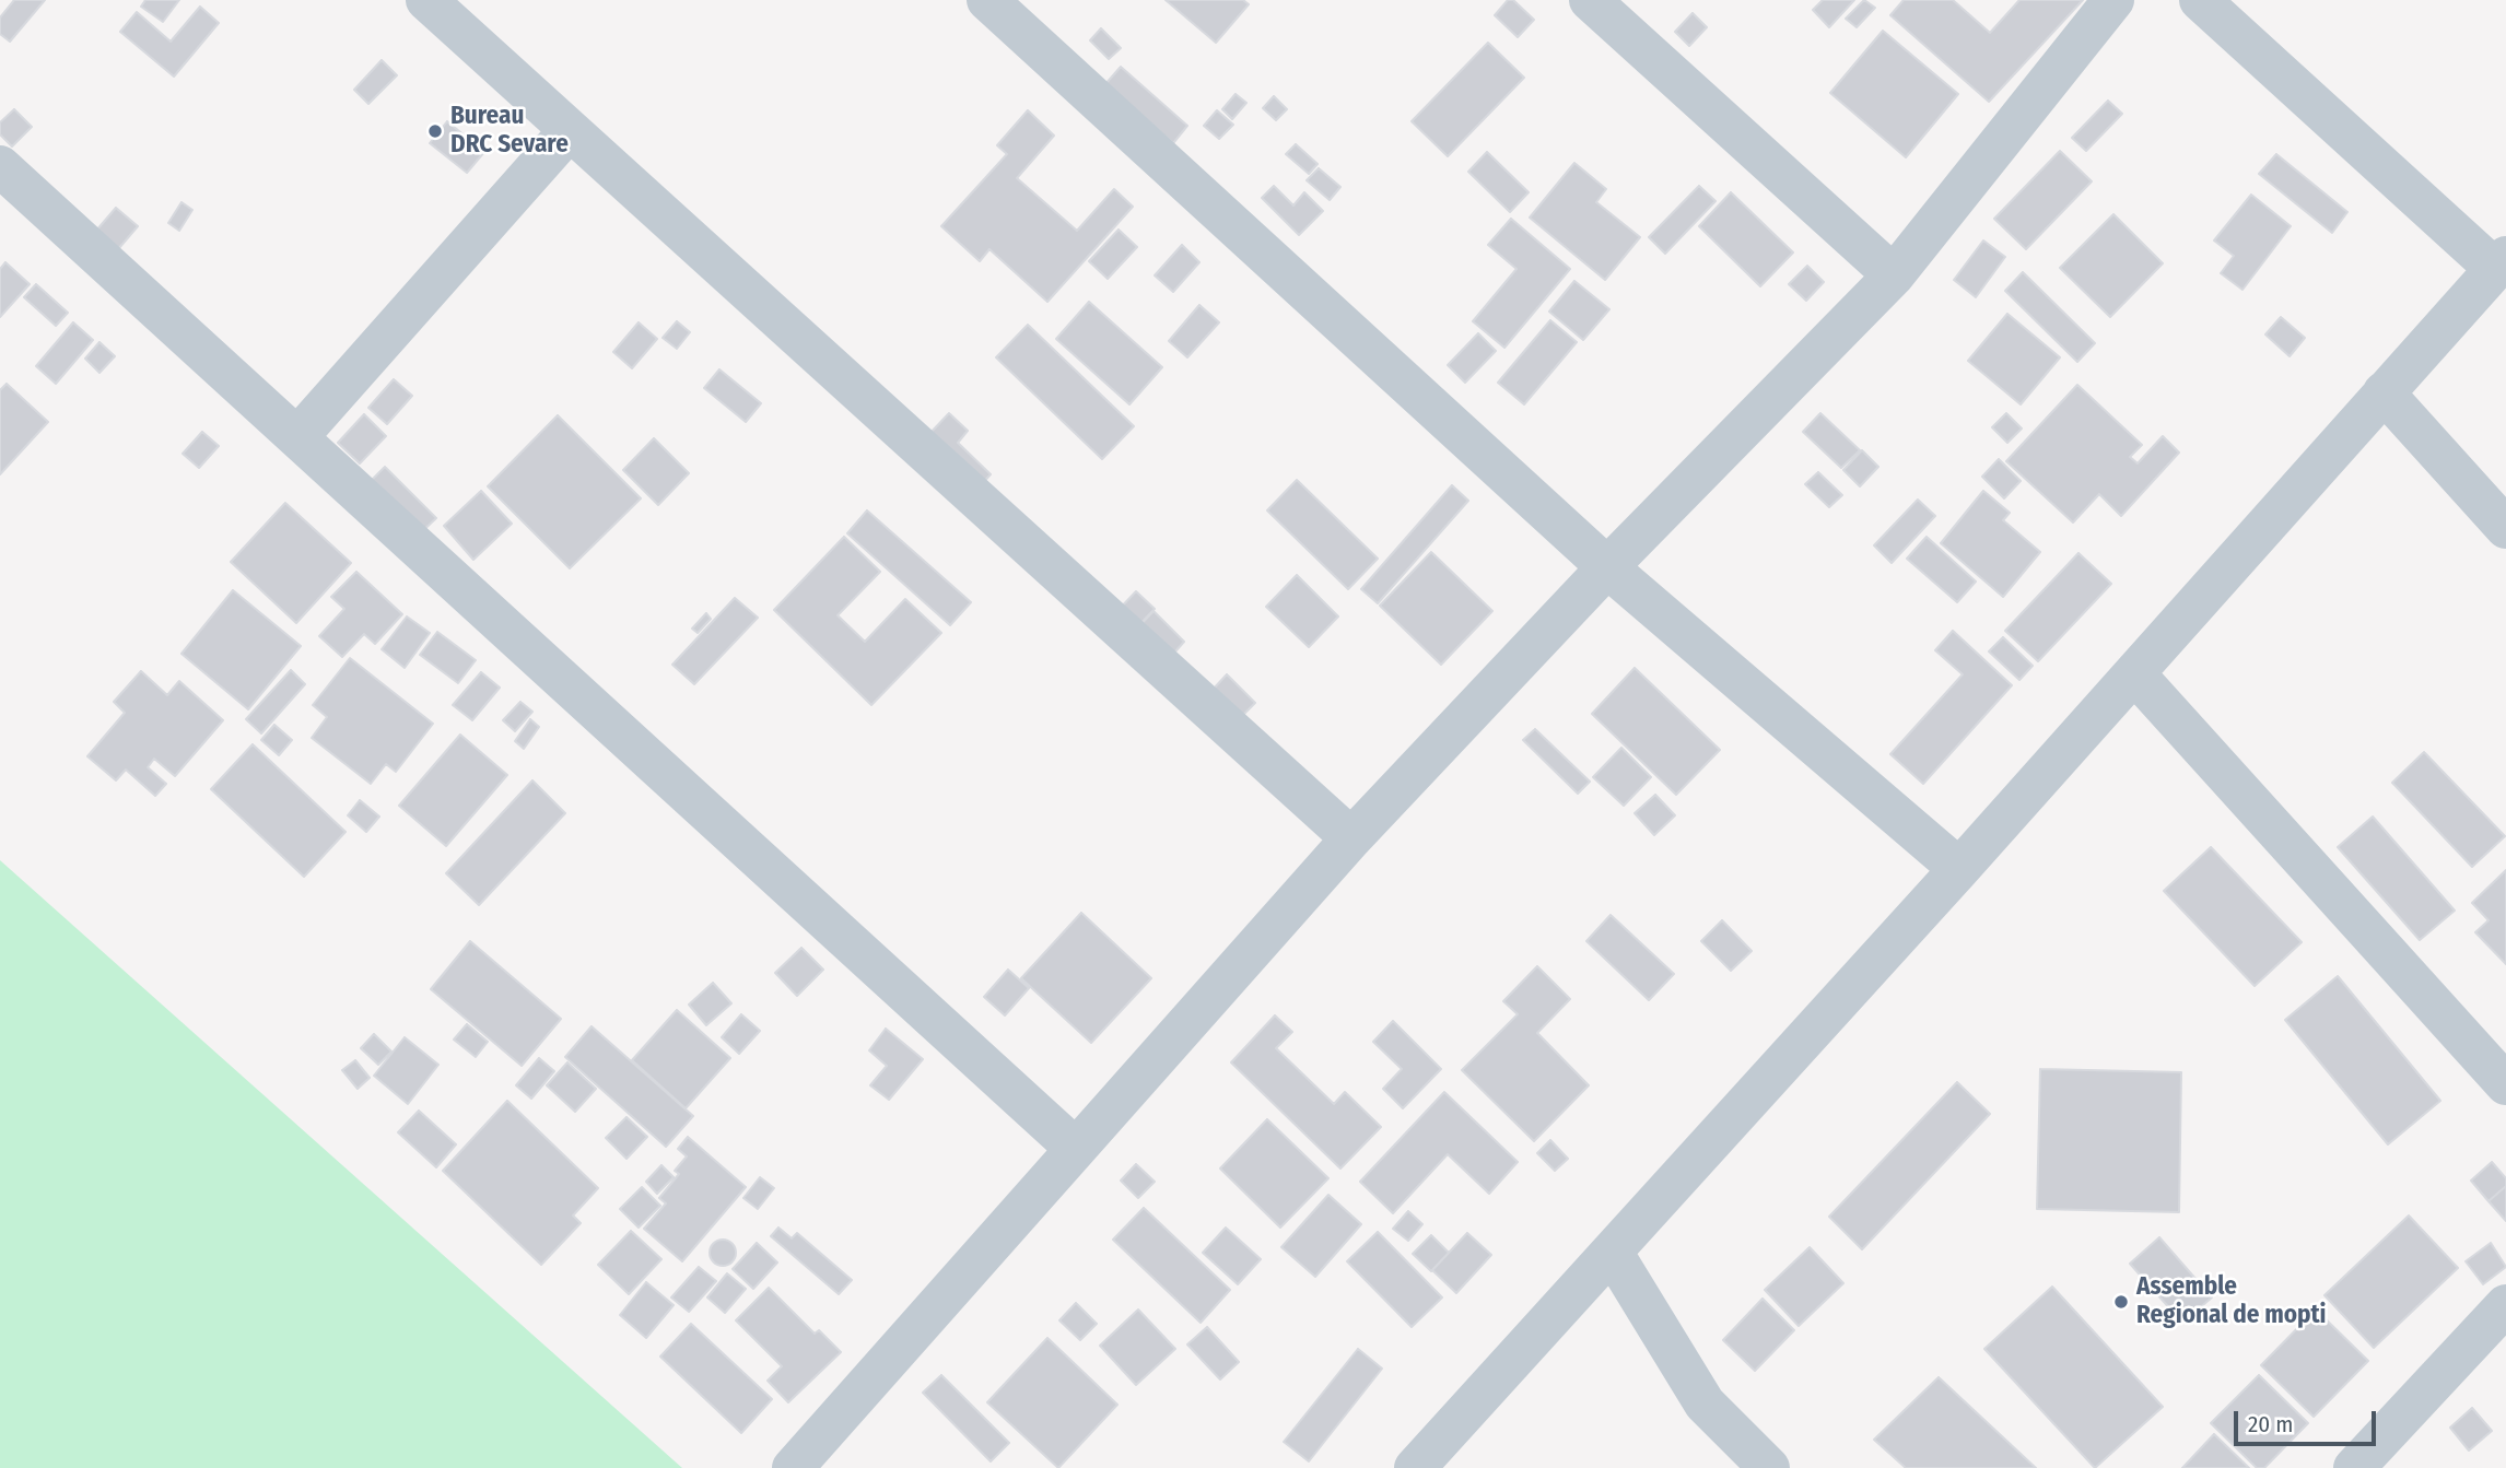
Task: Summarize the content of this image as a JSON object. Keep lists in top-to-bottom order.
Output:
{
  "places": ["Bureau DRC Sevare", "Assemble Regional de mopti"],
  "scale_bar": "20 m"
}
